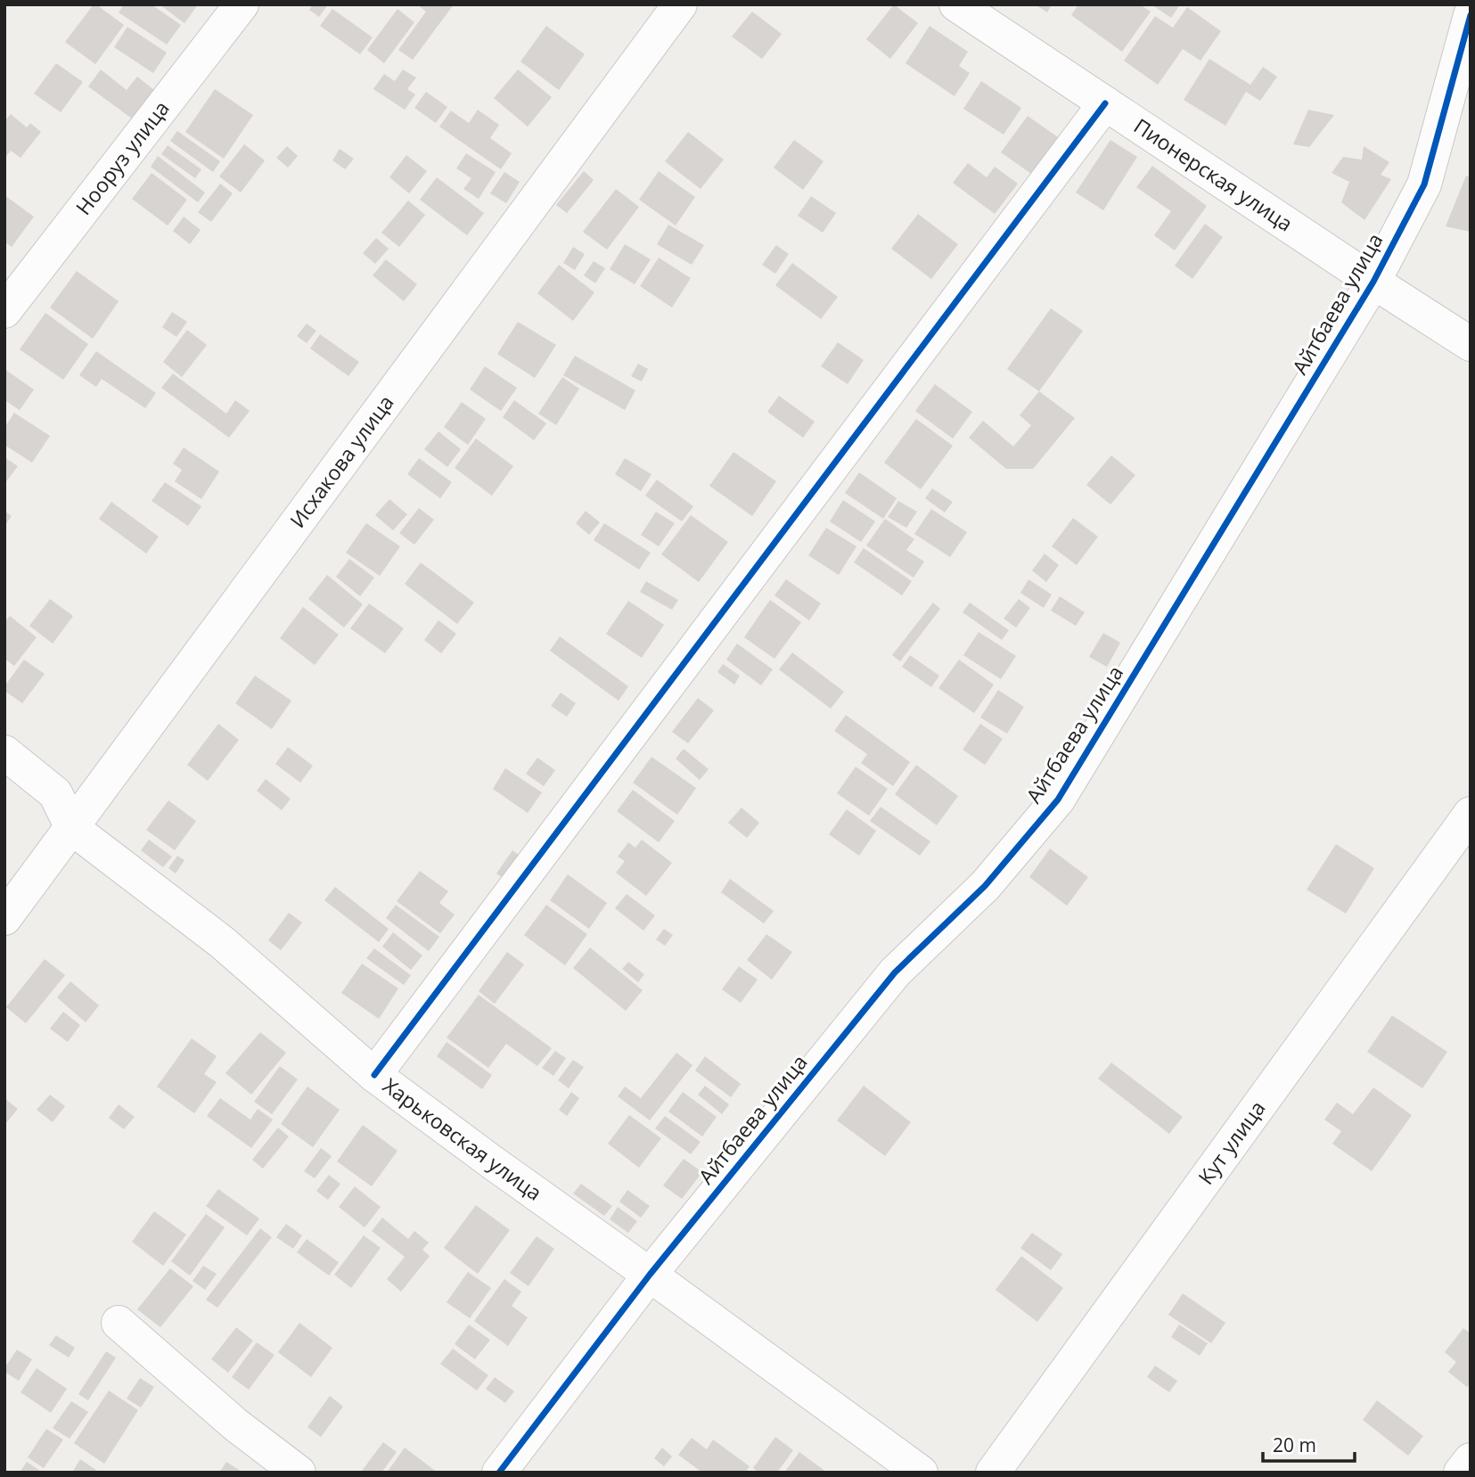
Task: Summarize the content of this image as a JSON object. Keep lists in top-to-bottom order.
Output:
{
  "streets": {
    "street": [
      "Нооруз улица",
      "Пионерская улица",
      "Айтбаева улица",
      "Исхакова улица",
      "Харьковская улица",
      "Кут улица"
    ]
  },
  "crossings": [
    ["Пионерская улица", "Айтбаева улица"],
    ["Айтбаева улица", "Харьковская улица"],
    ["Исхакова улица", "Харьковская улица"]
  ],
  "scale_bar": "20 m"
}
